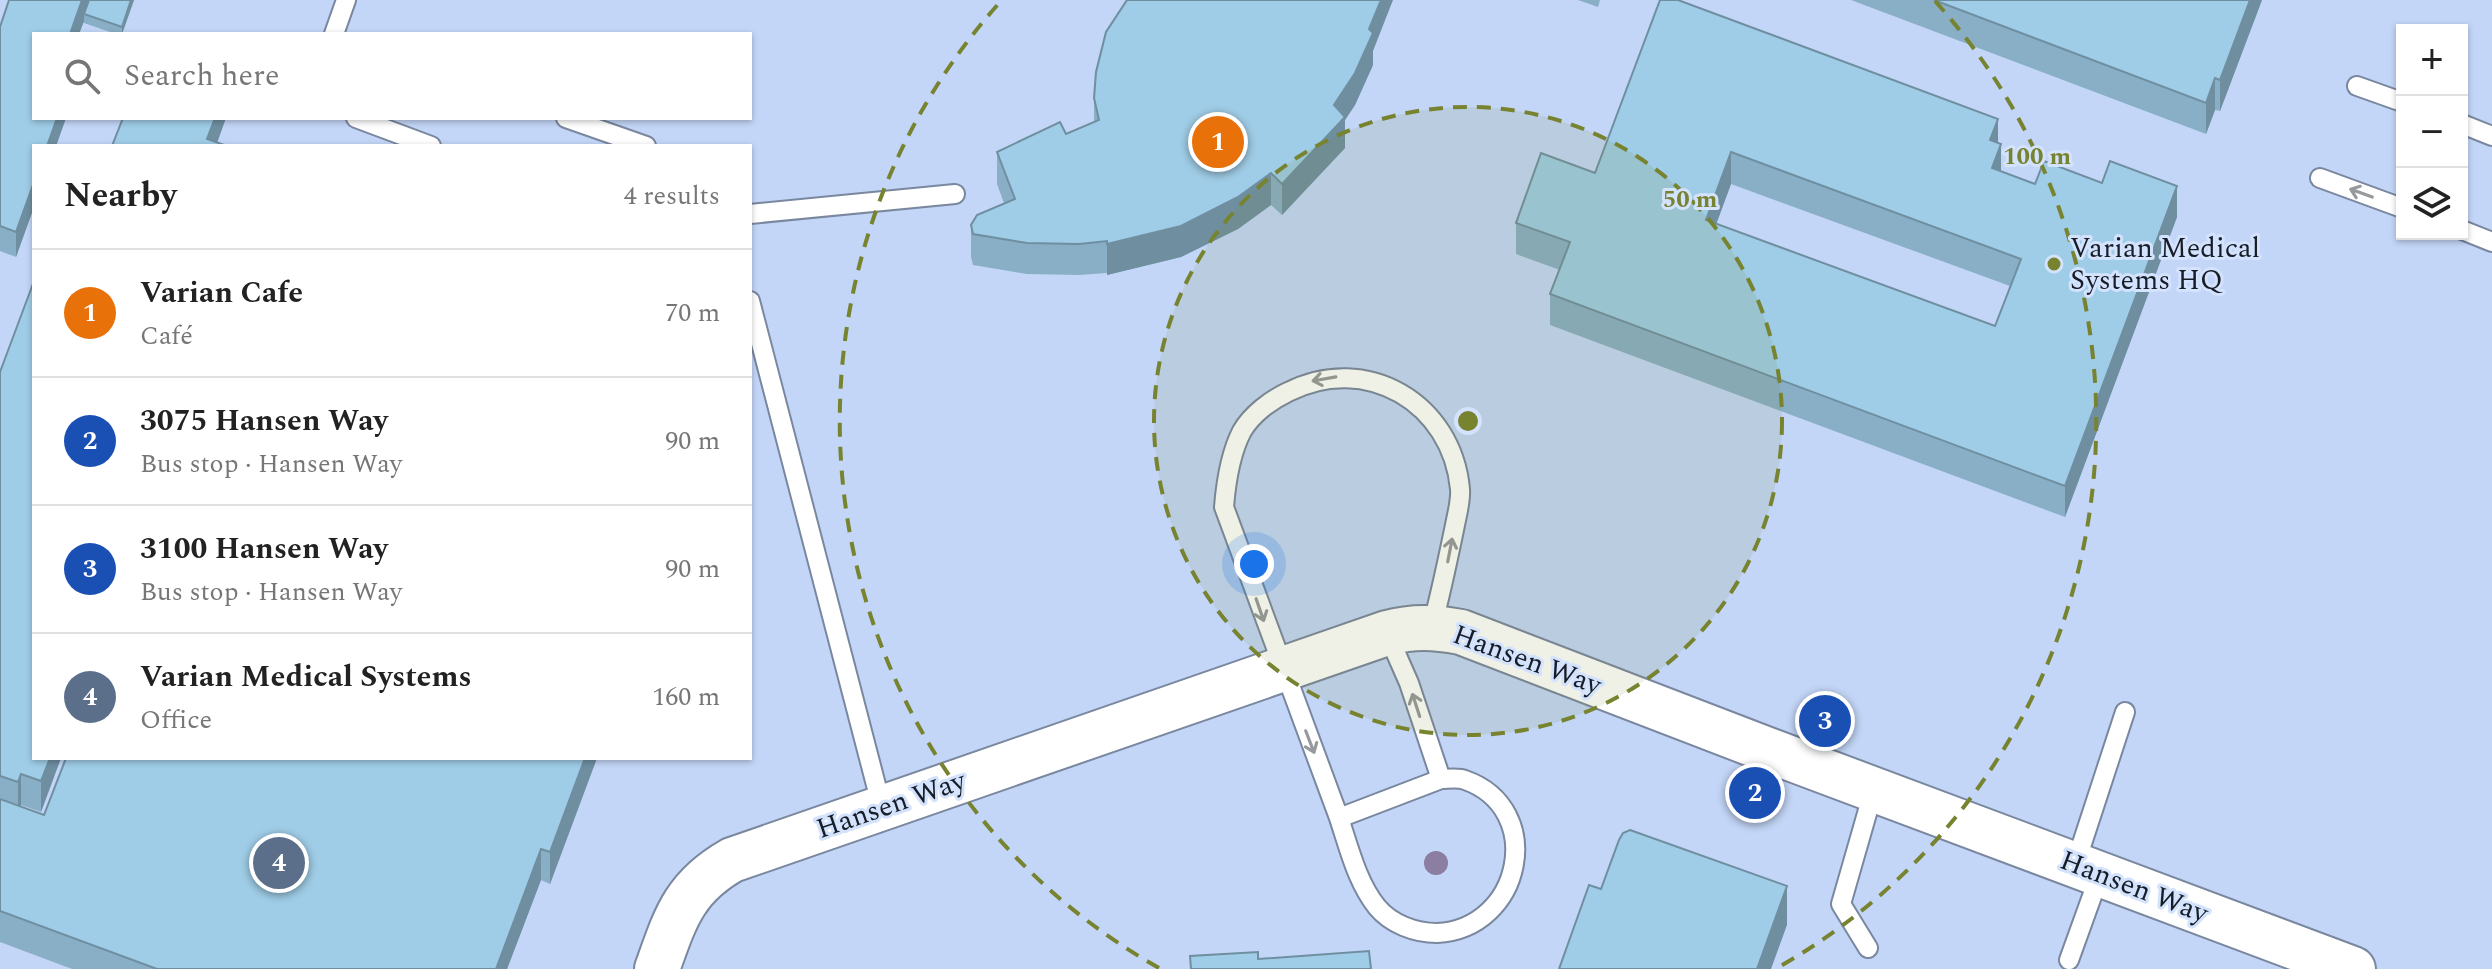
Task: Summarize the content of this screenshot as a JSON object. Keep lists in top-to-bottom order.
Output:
{
  "streets": {
    "street": ["Hansen Way"]
  },
  "places": ["Varian Medical Systems HQ"],
  "page": {
    "map_buttons": ["+", "−"],
    "search": "Search here",
    "pins": [
      "1",
      "3",
      "2",
      "4"
    ],
    "heading": ["Nearby", "4 results"],
    "list": [
      {
        "mark": "1",
        "name": "Varian Cafe",
        "note": "Café",
        "value": "70 m"
      },
      {
        "mark": "2",
        "name": "3075 Hansen Way",
        "note": "Bus stop · Hansen Way",
        "value": "90 m"
      },
      {
        "mark": "3",
        "name": "3100 Hansen Way",
        "note": "Bus stop · Hansen Way",
        "value": "90 m"
      },
      {
        "mark": "4",
        "name": "Varian Medical Systems",
        "note": "Office",
        "value": "160 m"
      }
    ]
  },
  "rings": ["100 m", "50 m"]
}
